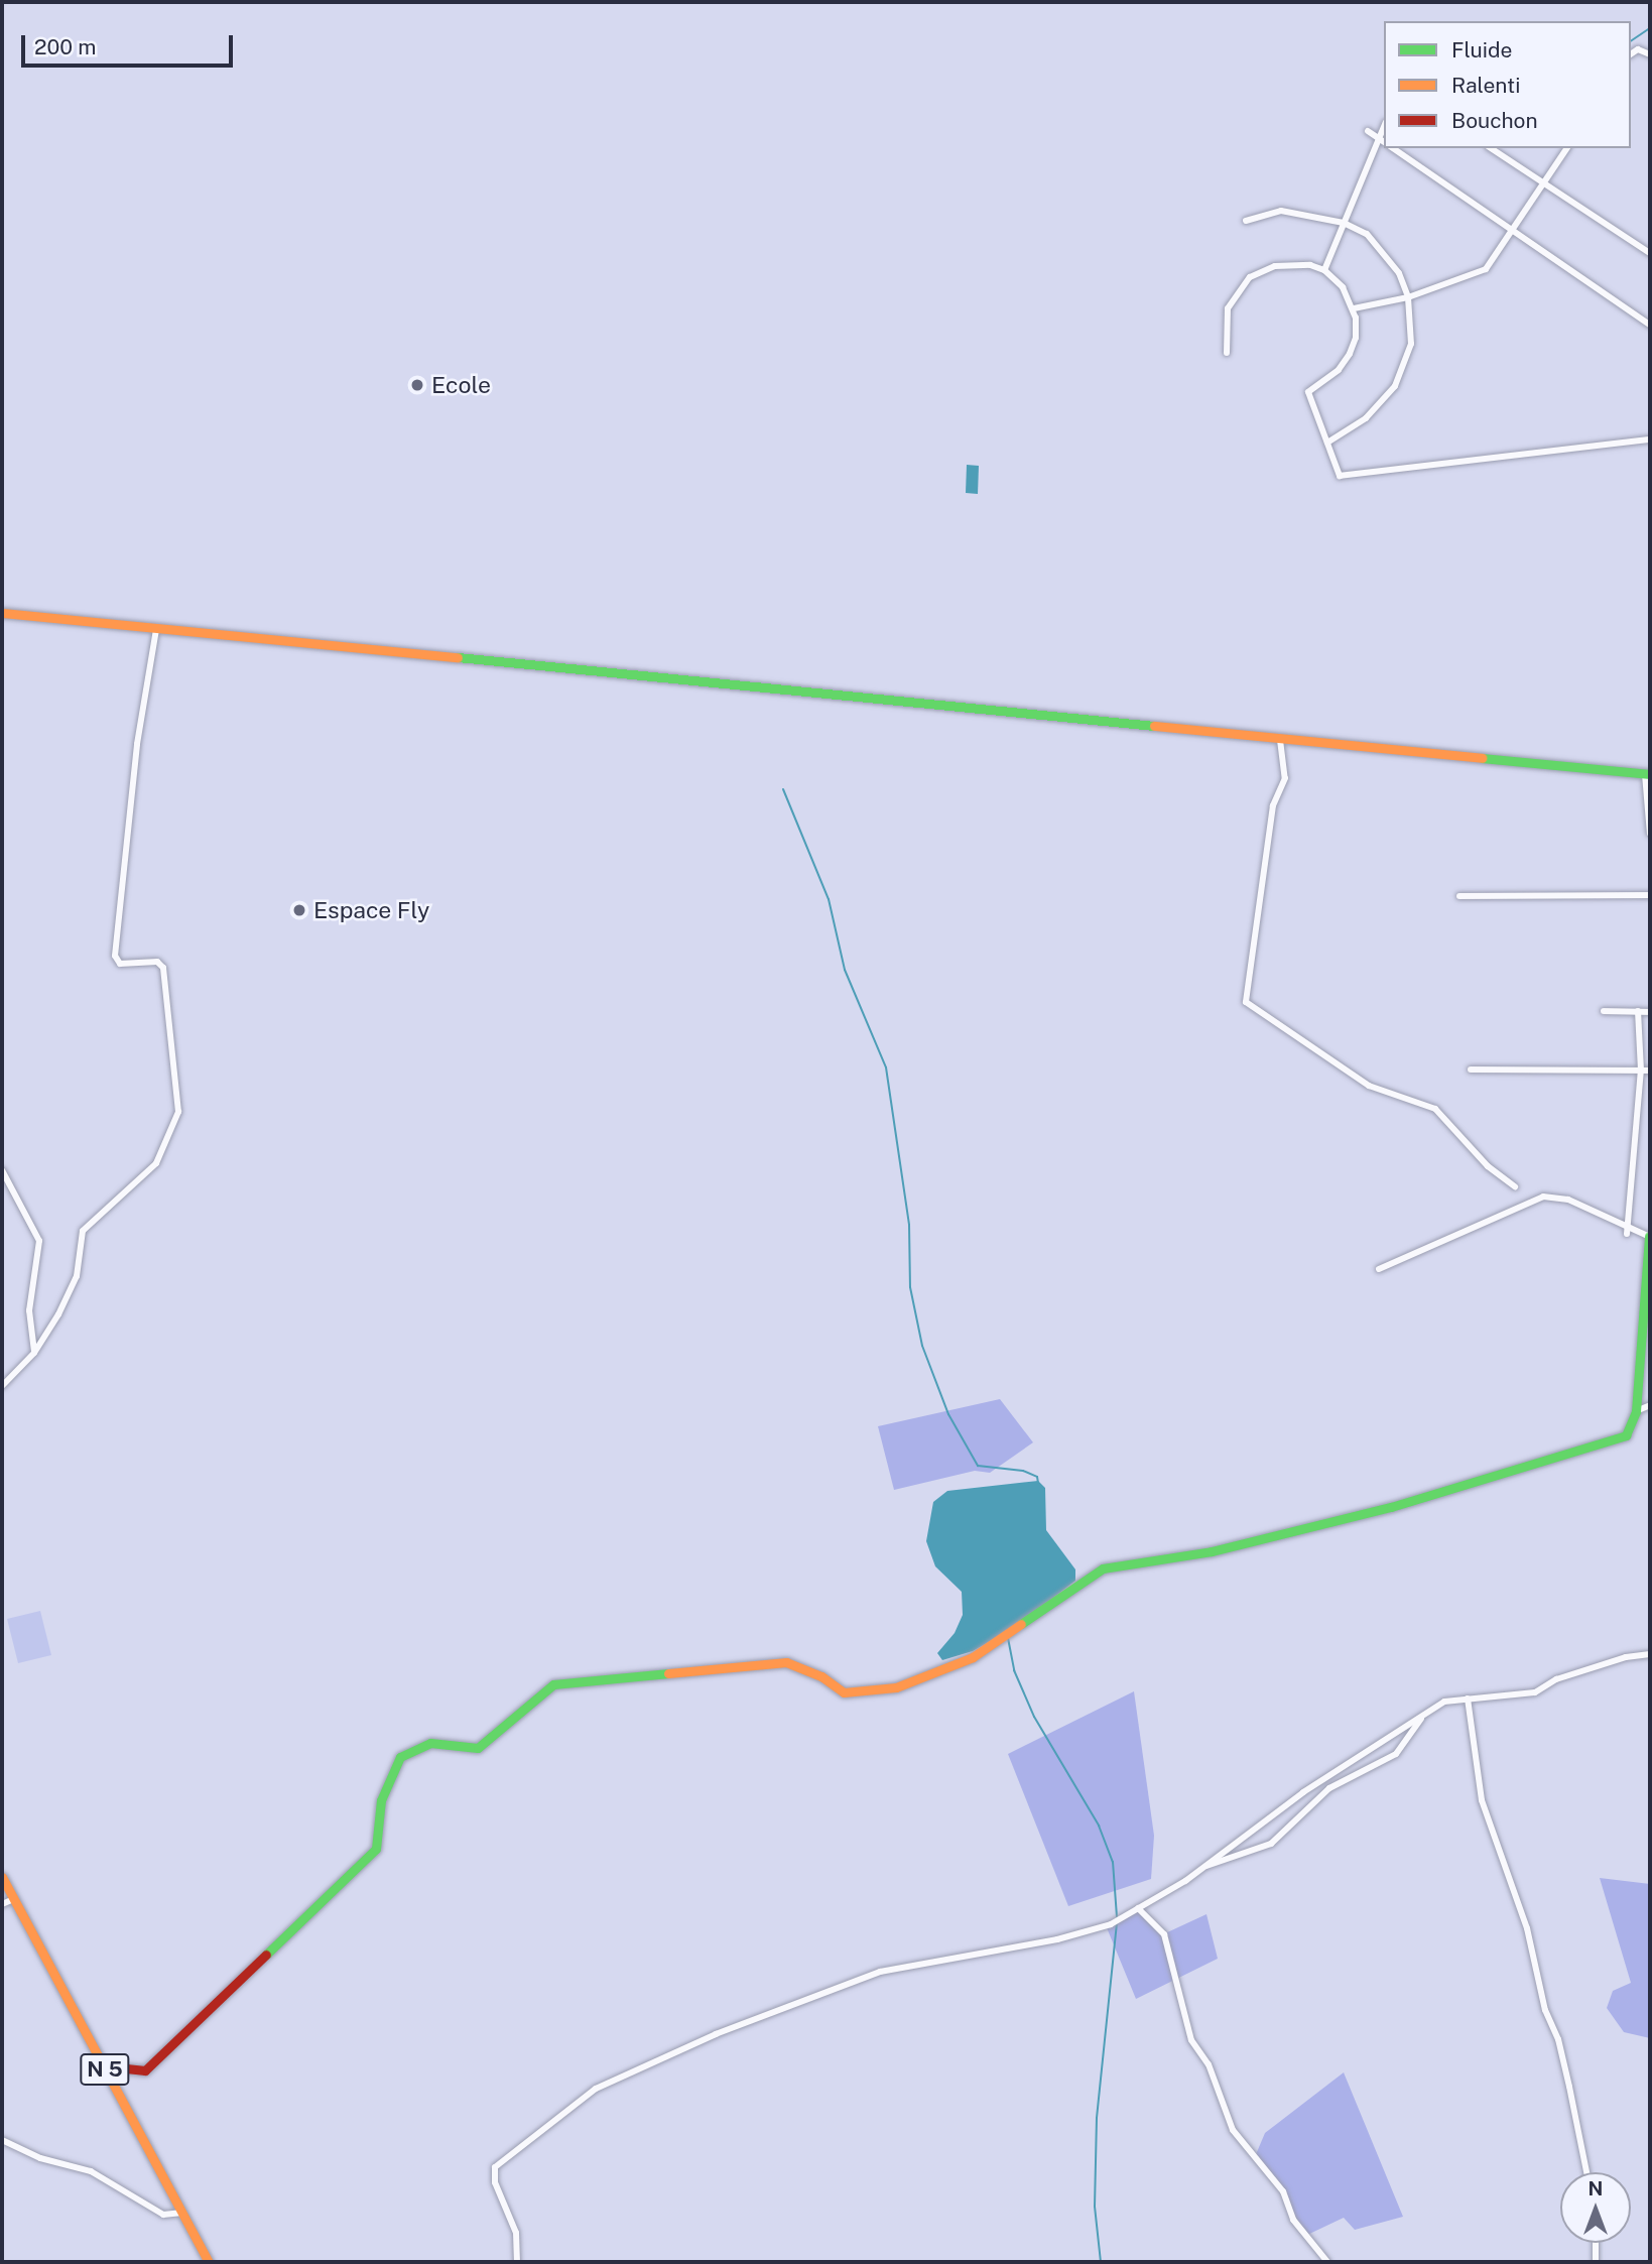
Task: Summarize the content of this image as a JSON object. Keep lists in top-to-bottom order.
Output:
{
  "streets": {
    "main road": ["N 5"]
  },
  "places": ["Ecole", "Espace Fly"],
  "legend": ["Fluide", "Ralenti", "Bouchon"],
  "scale_bar": "200 m",
  "north": "top"
}
